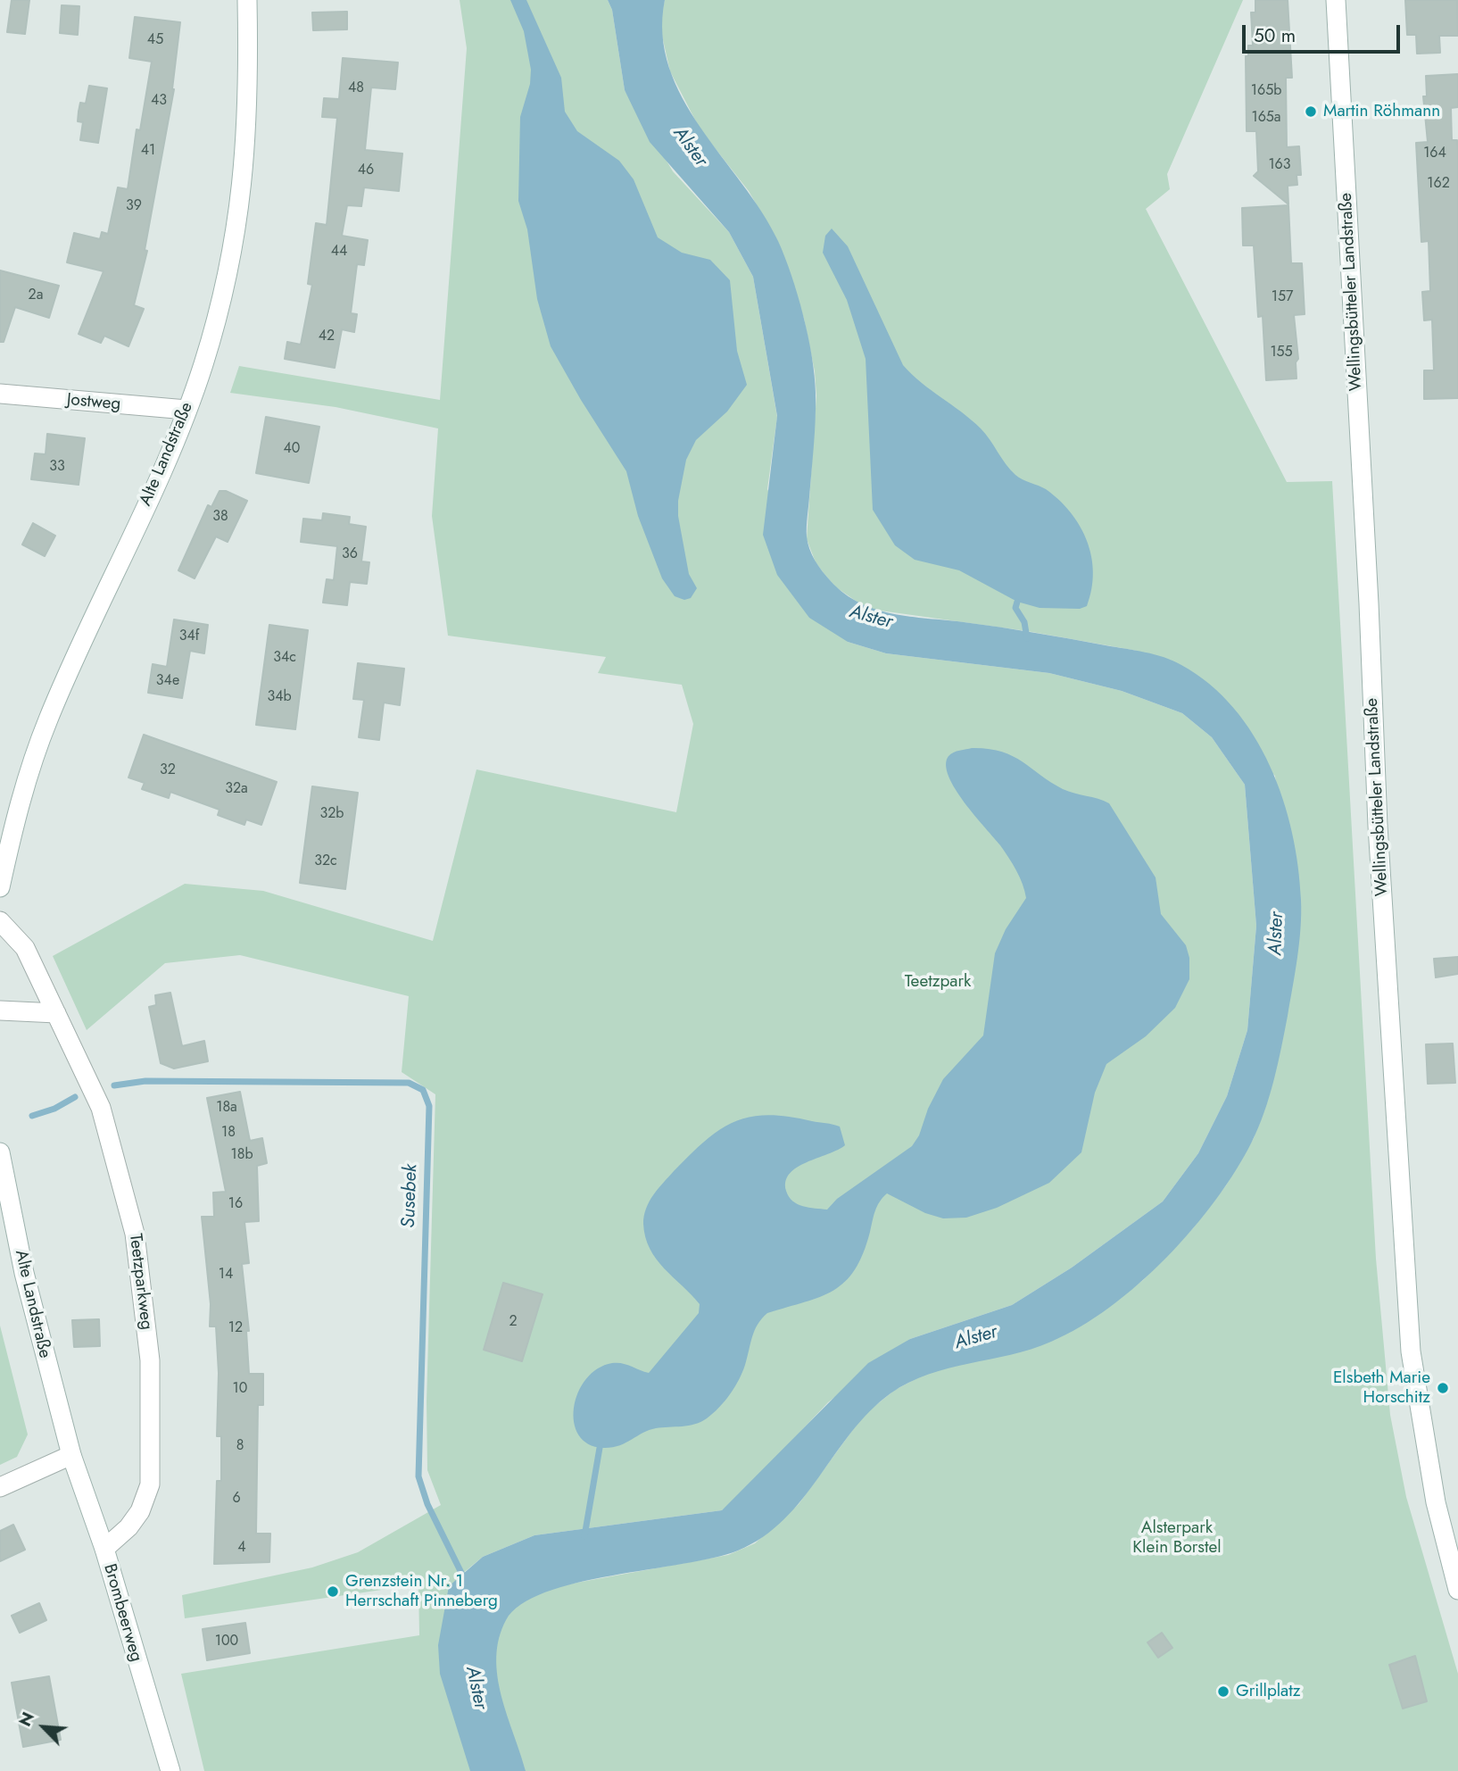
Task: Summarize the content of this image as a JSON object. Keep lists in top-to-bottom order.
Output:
{
  "streets": {
    "main road": [
      "Wellingsbütteler Landstraße",
      "Jostweg",
      "Alte Landstraße",
      "Teetzparkweg",
      "Brombeerweg"
    ]
  },
  "crossings": [
    ["Jostweg", "Alte Landstraße"],
    ["Alte Landstraße", "Brombeerweg"],
    ["Teetzparkweg", "Brombeerweg"]
  ],
  "water": ["Alster", "Susebek"],
  "parks": ["Teetzpark", "Alsterpark Klein Borstel"],
  "places": [
    "Martin Röhmann",
    "Elsbeth Marie Horschitz",
    "Grenzstein Nr. 1 Herrschaft Pinneberg",
    "Grillplatz"
  ],
  "house_numbers": [
    "45",
    "48",
    "165b",
    "43",
    "165a",
    "41",
    "164",
    "163",
    "46",
    "162",
    "39",
    "44",
    "2a",
    "157",
    "42",
    "155",
    "40",
    "33",
    "38",
    "36",
    "34f",
    "34c",
    "34e",
    "34b",
    "32",
    "32a",
    "32b",
    "32c",
    "18a",
    "18",
    "18b",
    "16",
    "14",
    "2",
    "12",
    "10",
    "8",
    "6",
    "4",
    "100"
  ],
  "scale_bar": "50 m",
  "north": "top left"
}
